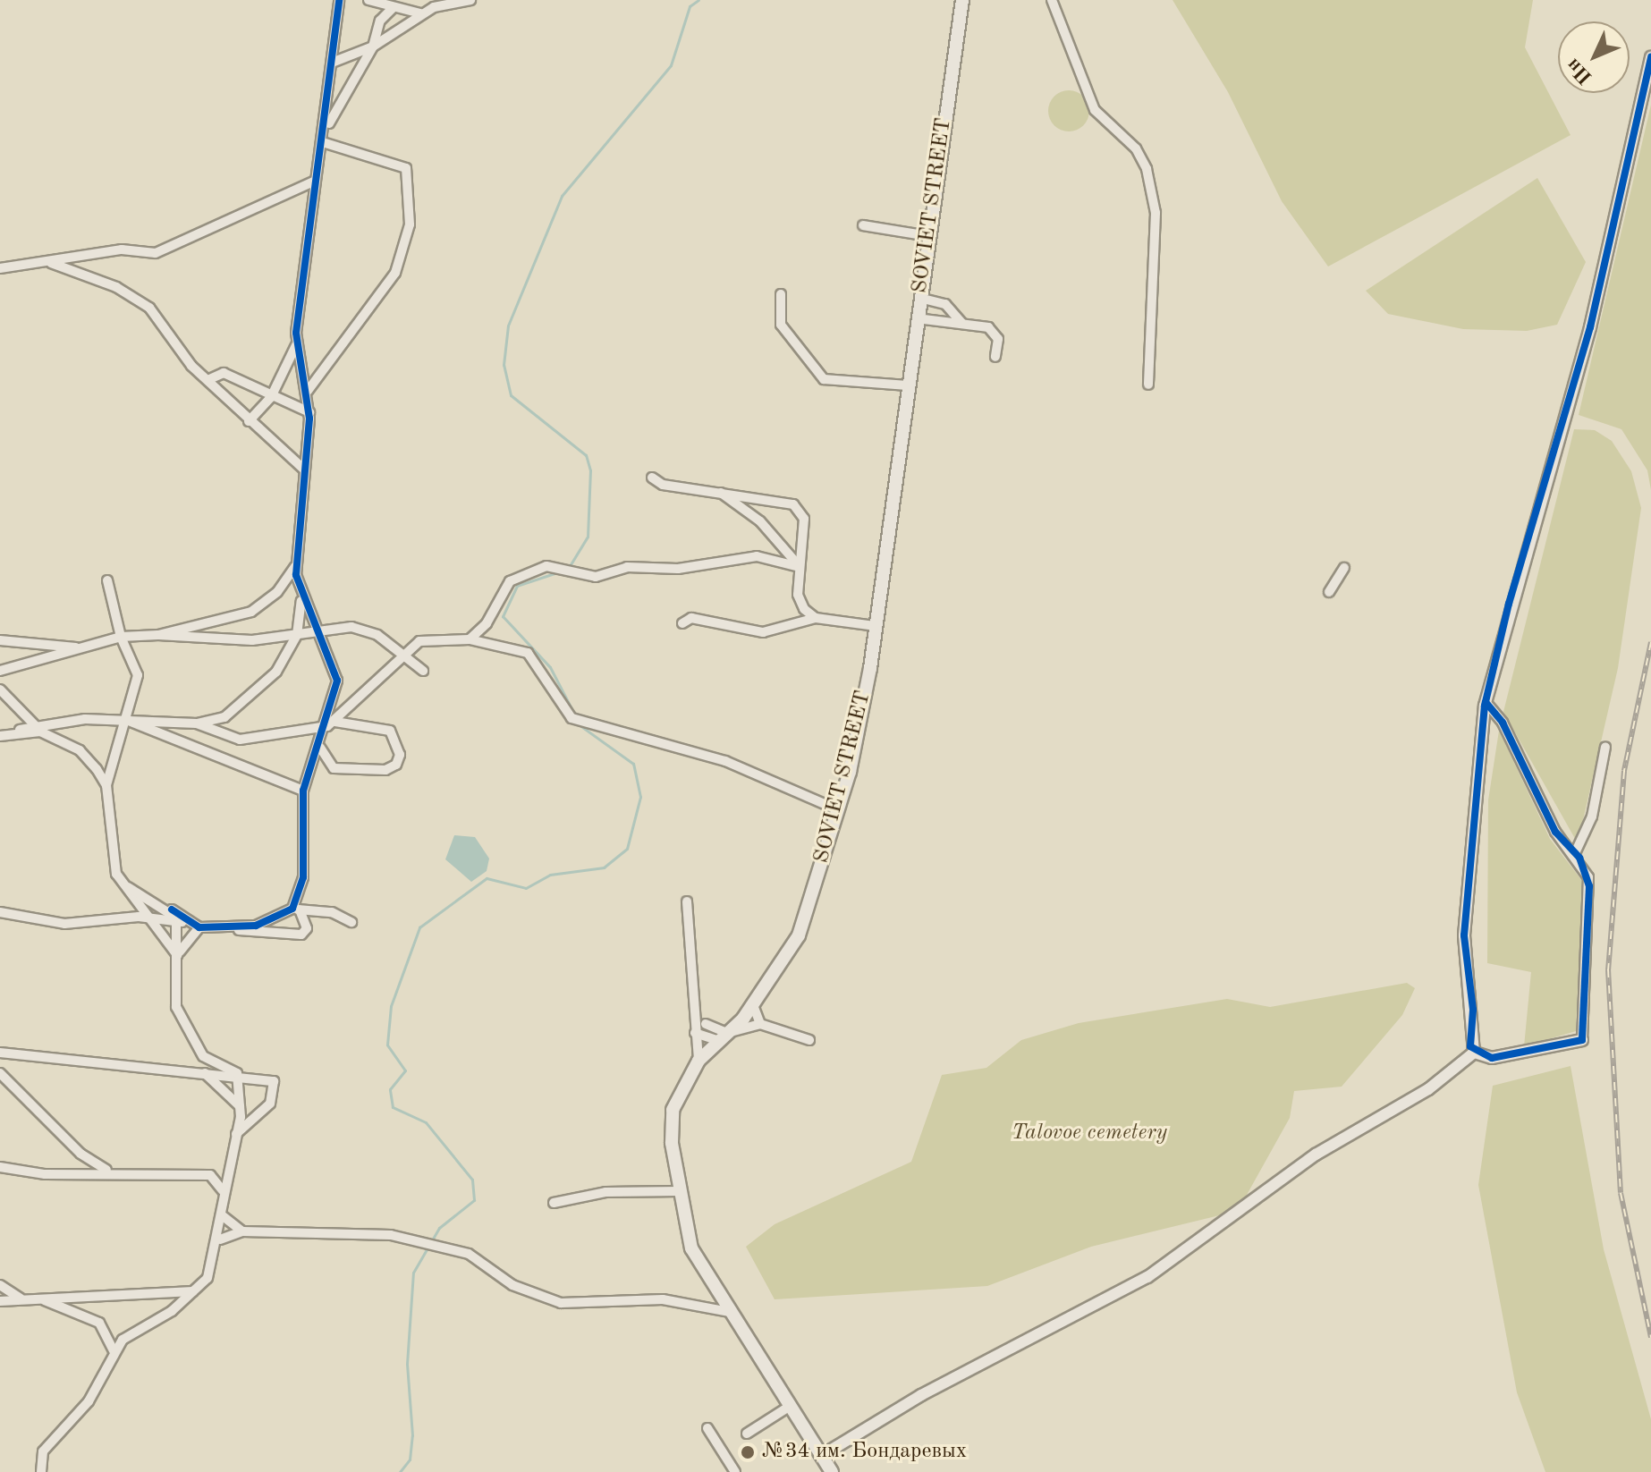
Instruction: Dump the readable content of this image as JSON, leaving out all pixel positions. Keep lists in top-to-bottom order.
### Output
{
  "streets": {
    "main road": ["SOVIET STREET"]
  },
  "parks": ["Talovoe cemetery"],
  "places": ["№34 им. Бондаревых"],
  "north": "bottom left"
}
